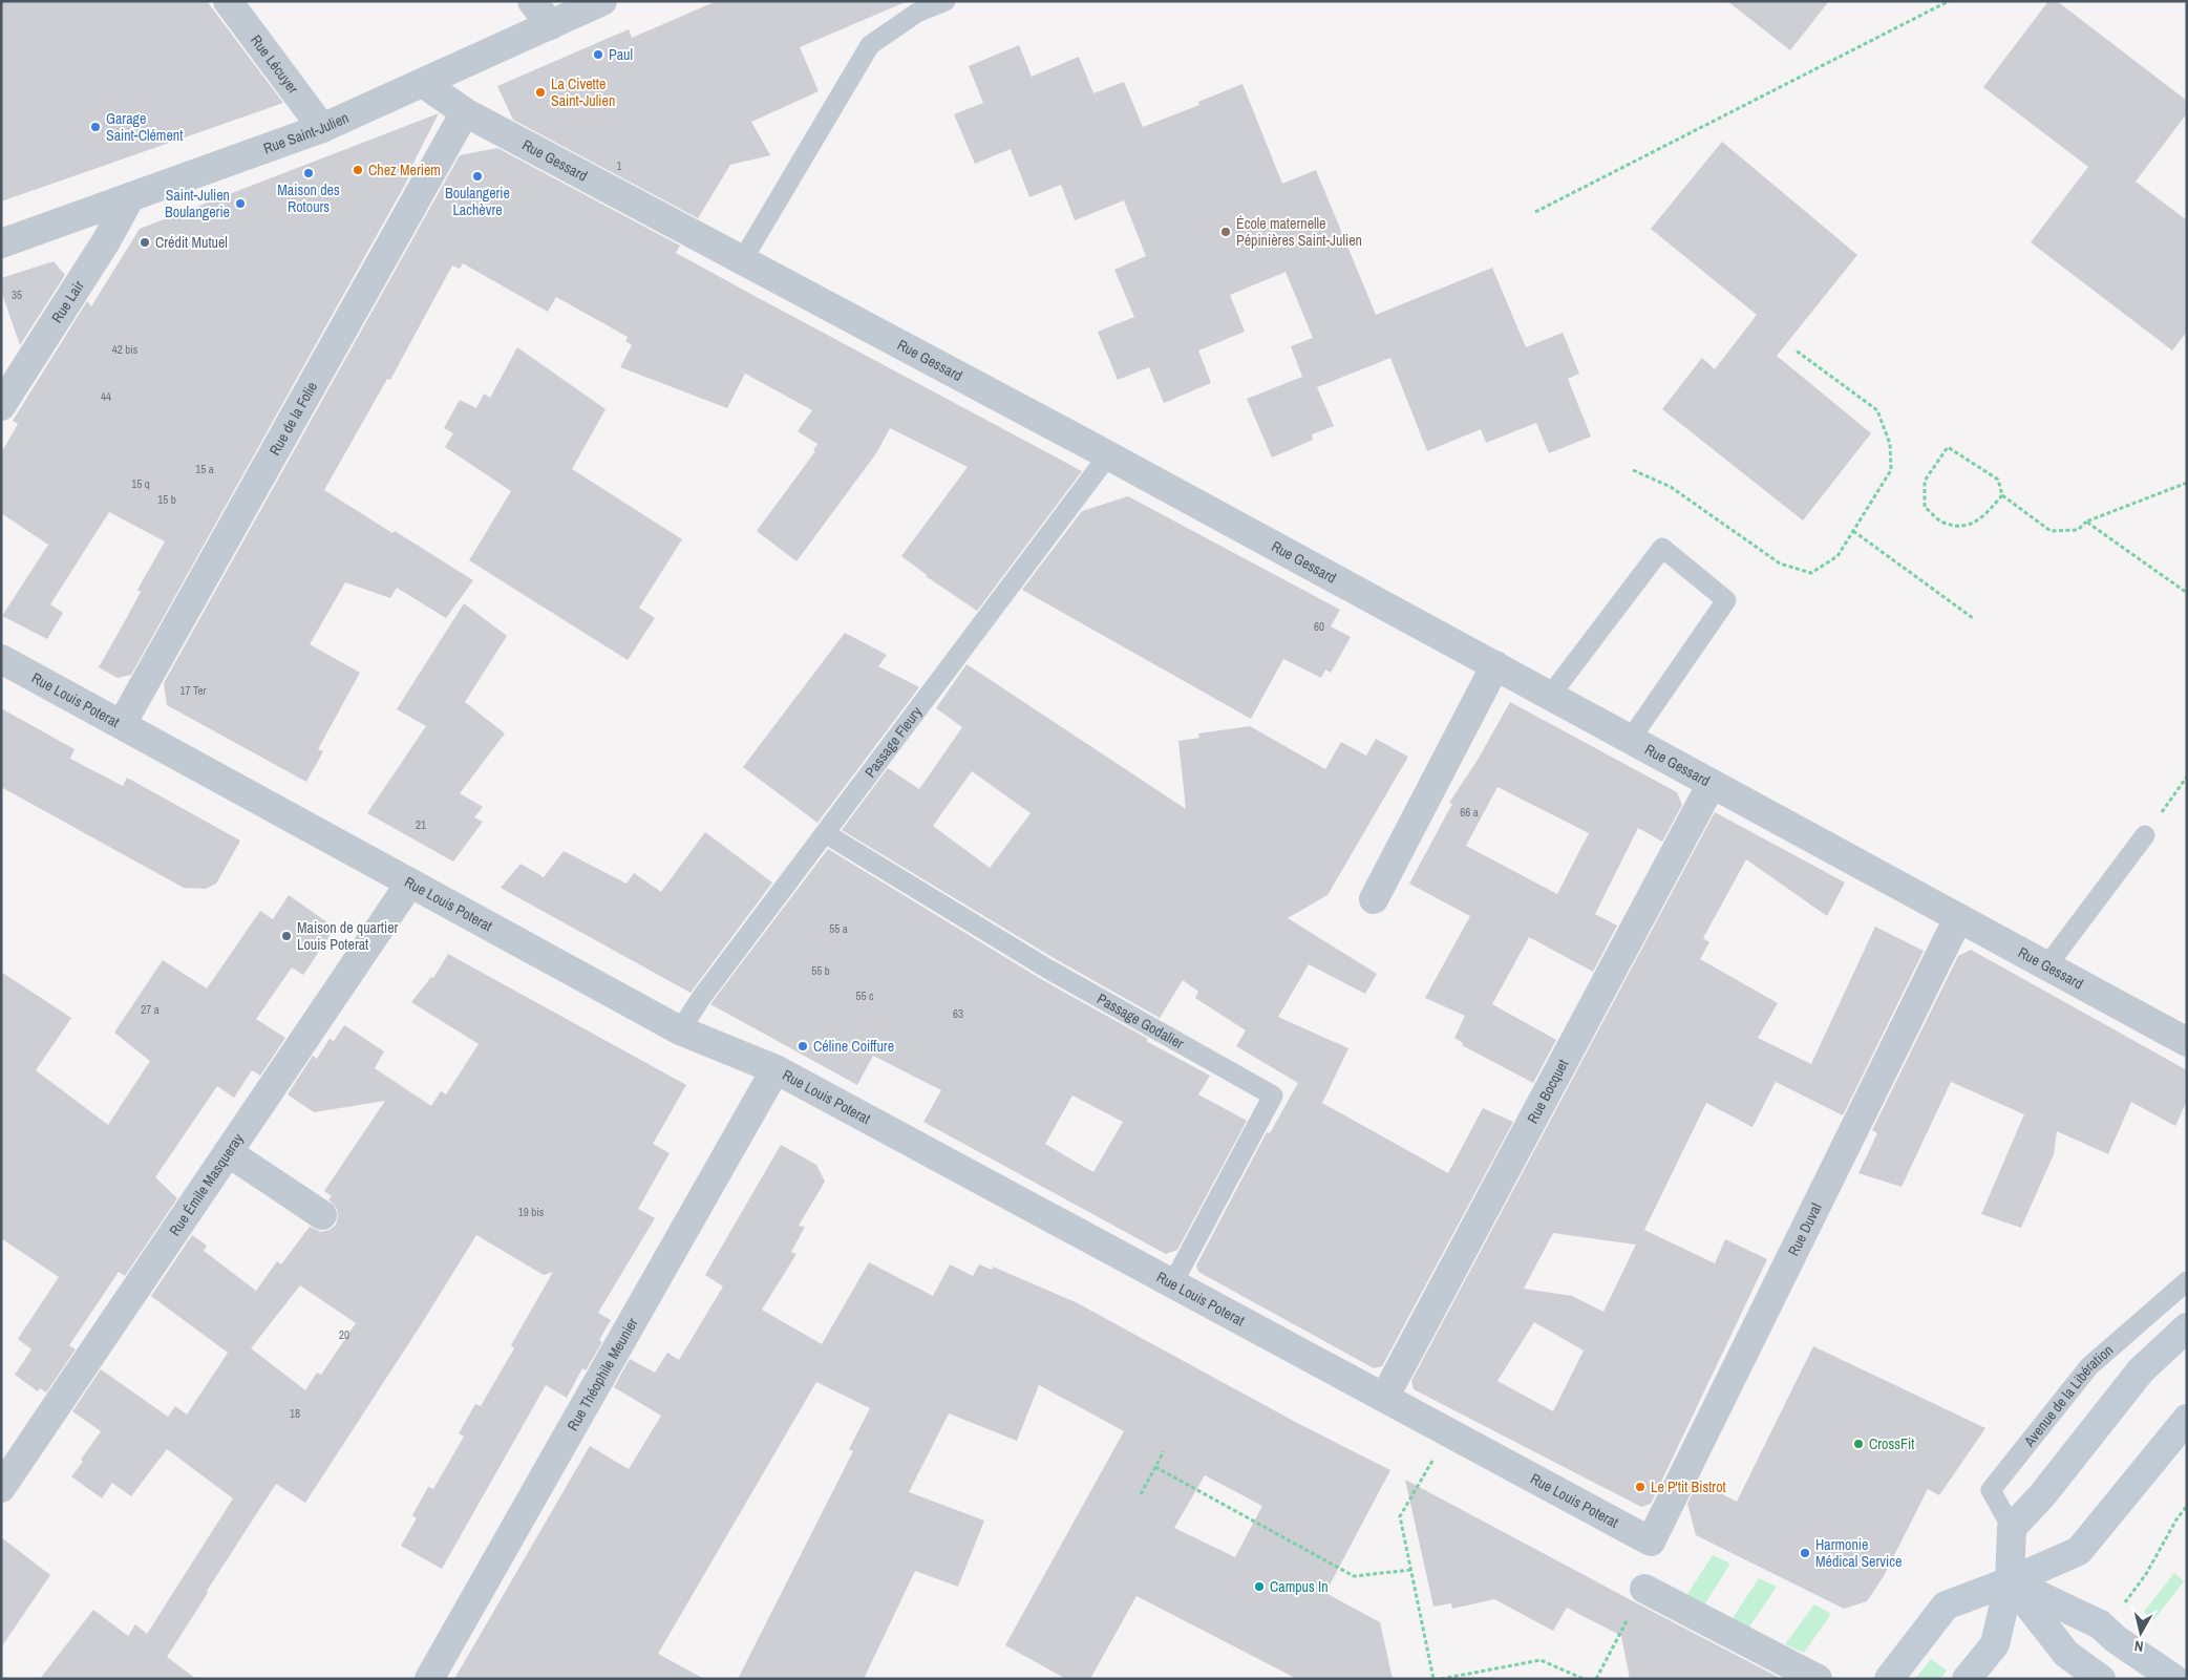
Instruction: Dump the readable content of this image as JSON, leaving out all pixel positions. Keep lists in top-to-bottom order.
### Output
{
  "streets": {
    "street": [
      "Rue Lécuyer",
      "Rue Saint-Julien",
      "Rue Gessard",
      "Rue Lair",
      "Rue de la Folie",
      "Rue Louis Poterat",
      "Rue Bocquet",
      "Rue Émile Masqueray",
      "Rue Duval",
      "Rue Théophile Meunier"
    ],
    "lane": ["Passage Fleury", "Passage Godalier", "Avenue de la Libération"]
  },
  "crossings": [
    ["Rue Lécuyer", "Rue Saint-Julien"],
    ["Rue Saint-Julien", "Rue Gessard"],
    ["Rue Saint-Julien", "Rue Lair"],
    ["Rue Gessard", "Rue de la Folie"],
    ["Rue Gessard", "Passage Fleury"],
    ["Rue Gessard", "Rue Bocquet"],
    ["Rue Gessard", "Rue Duval"],
    ["Rue de la Folie", "Rue Louis Poterat"],
    ["Rue Louis Poterat", "Passage Fleury"],
    ["Rue Louis Poterat", "Passage Godalier"],
    ["Rue Louis Poterat", "Rue Bocquet"],
    ["Rue Louis Poterat", "Rue Émile Masqueray"],
    ["Rue Louis Poterat", "Rue Duval"],
    ["Rue Louis Poterat", "Rue Théophile Meunier"],
    ["Passage Fleury", "Passage Godalier"]
  ],
  "places": [
    "Paul",
    "La Civette Saint-Julien",
    "Garage Saint-Clément",
    "Chez Meriem",
    "Maison des Rotours",
    "Boulangerie Lachèvre",
    "Saint-Julien Boulangerie",
    "École maternelle Pépinières Saint-Julien",
    "Crédit Mutuel",
    "Maison de quartier Louis Poterat",
    "Céline Coiffure",
    "CrossFit",
    "Le P'tit Bistrot",
    "Harmonie Médical Service",
    "Campus In"
  ],
  "house_numbers": [
    "1",
    "35",
    "42 bis",
    "44",
    "15 a",
    "15 q",
    "15 b",
    "60",
    "17 Ter",
    "66 a",
    "21",
    "55 a",
    "55 b",
    "55 c",
    "27 a",
    "63",
    "19 bis",
    "20",
    "18"
  ],
  "north": "bottom"
}
